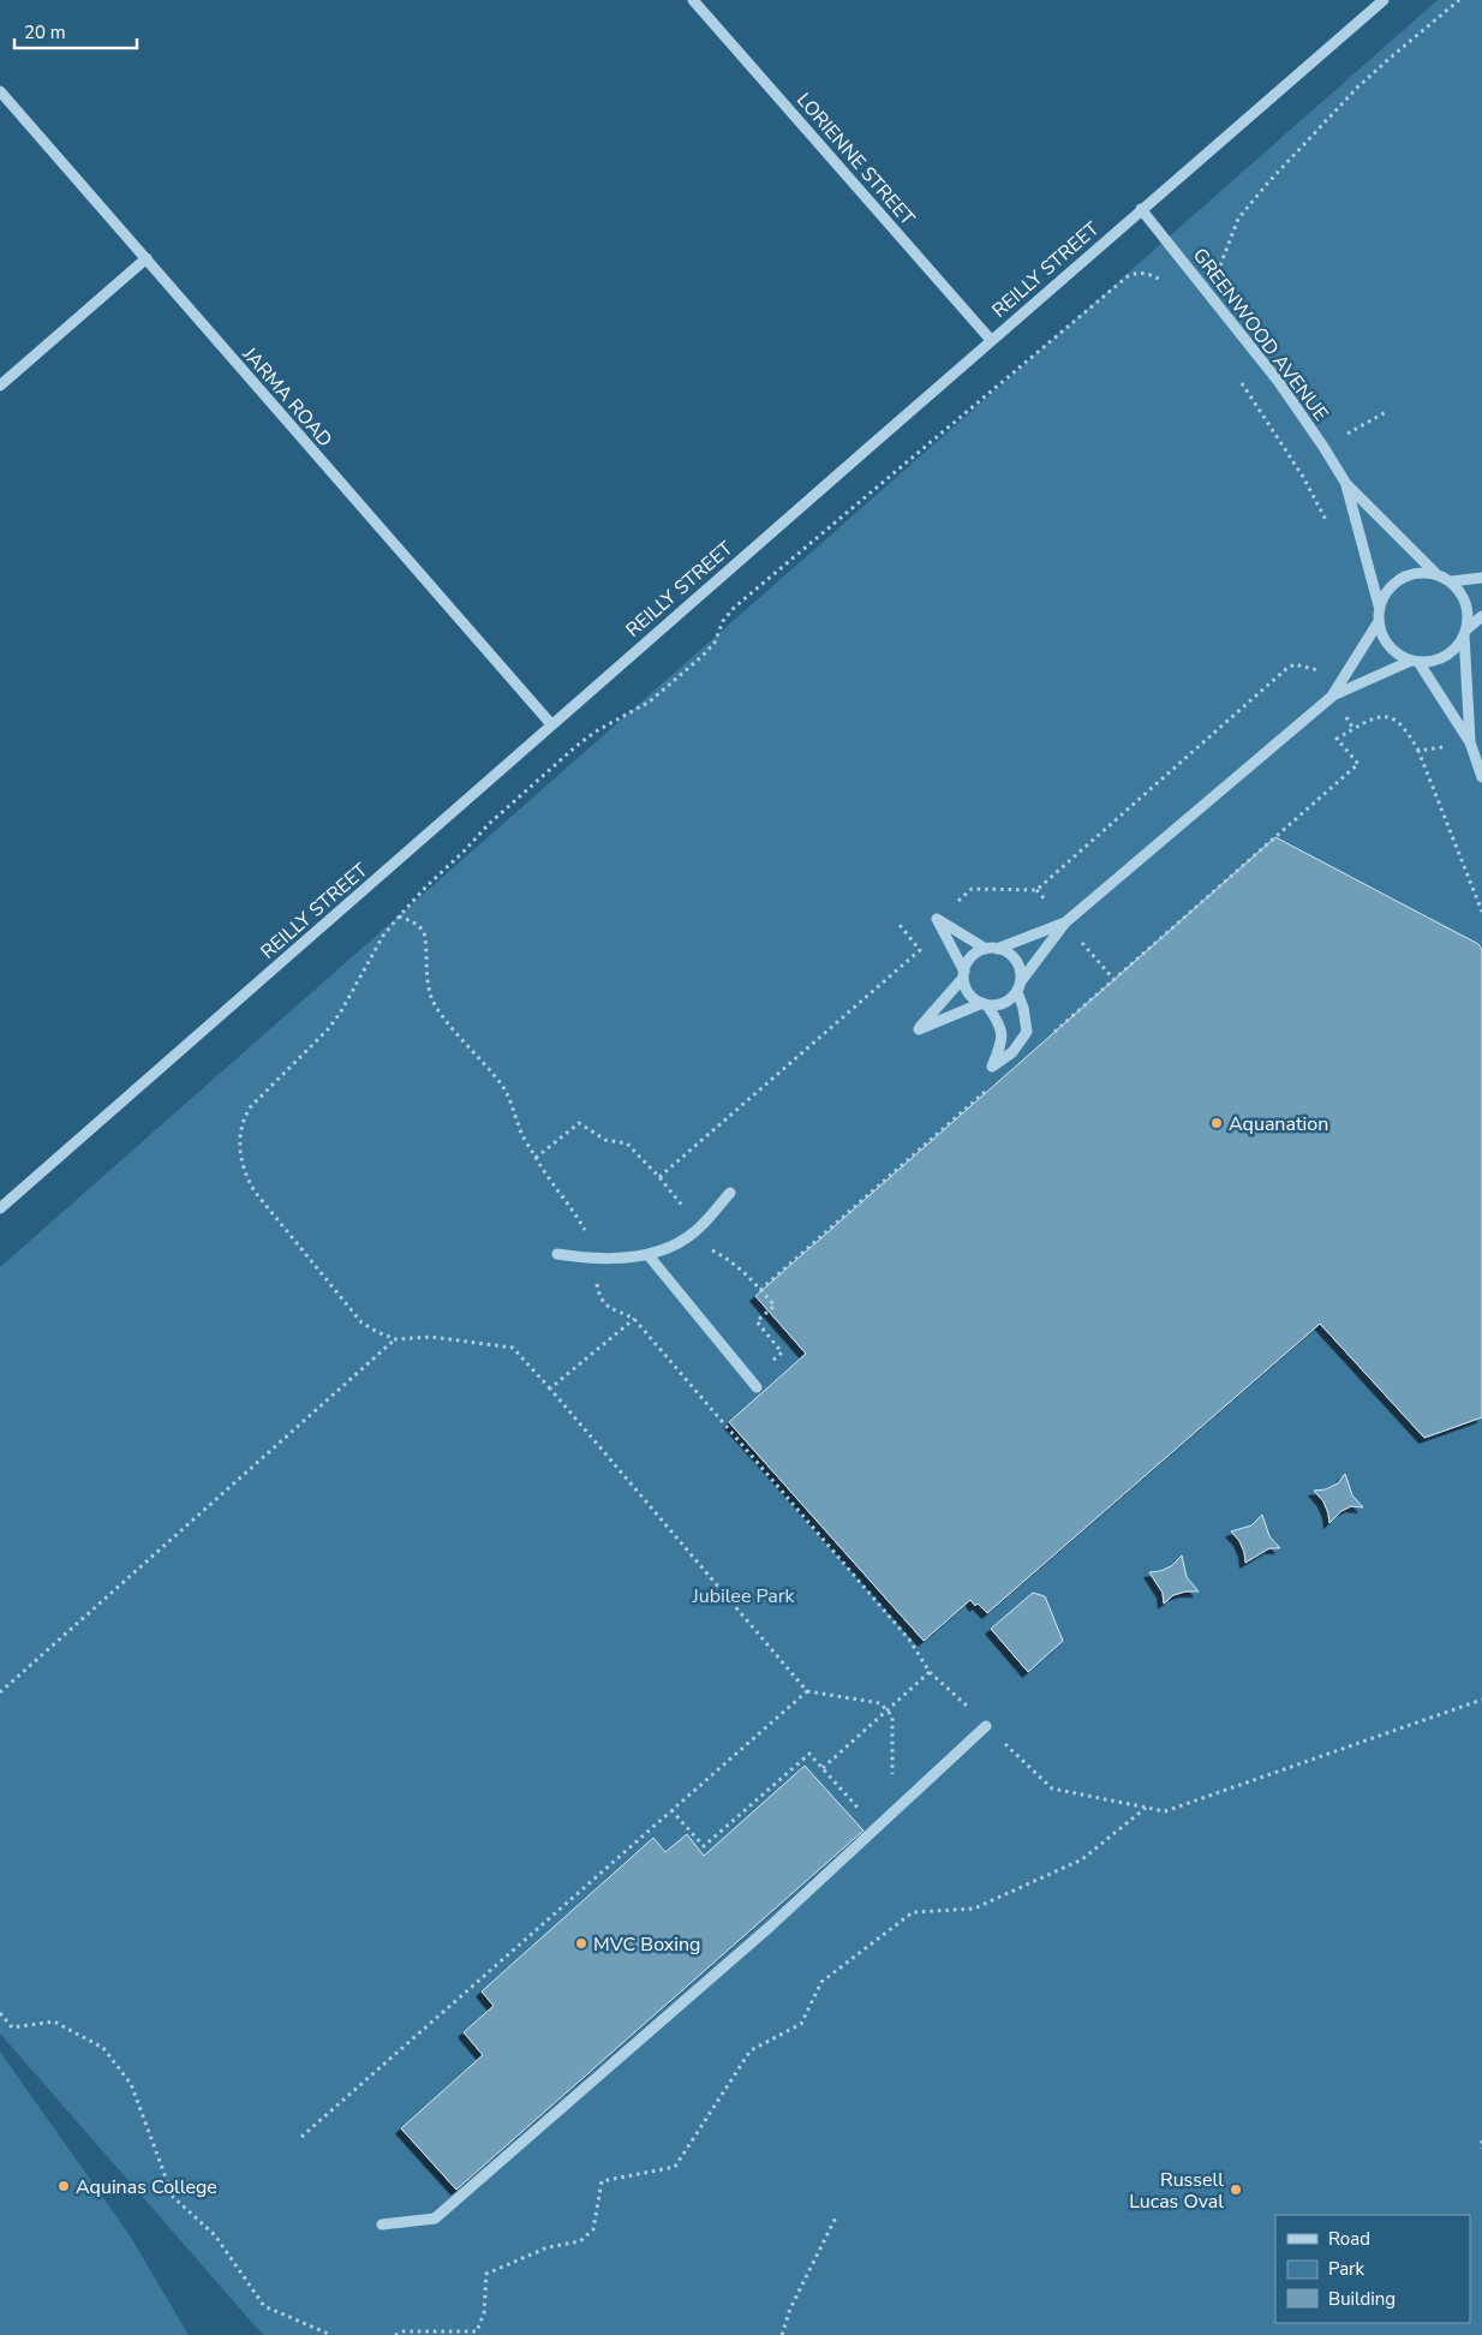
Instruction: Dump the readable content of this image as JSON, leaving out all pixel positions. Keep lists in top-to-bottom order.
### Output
{
  "streets": {
    "street": [
      "LORIENNE STREET",
      "REILLY STREET",
      "GREENWOOD AVENUE",
      "JARMA ROAD"
    ]
  },
  "crossings": [
    ["LORIENNE STREET", "REILLY STREET"],
    ["REILLY STREET", "GREENWOOD AVENUE"],
    ["REILLY STREET", "JARMA ROAD"]
  ],
  "parks": ["Jubilee Park"],
  "places": [
    "Aquanation",
    "MVC Boxing",
    "Aquinas College",
    "Russell Lucas Oval"
  ],
  "legend": ["Road", "Park", "Building"],
  "scale_bar": "20 m"
}
